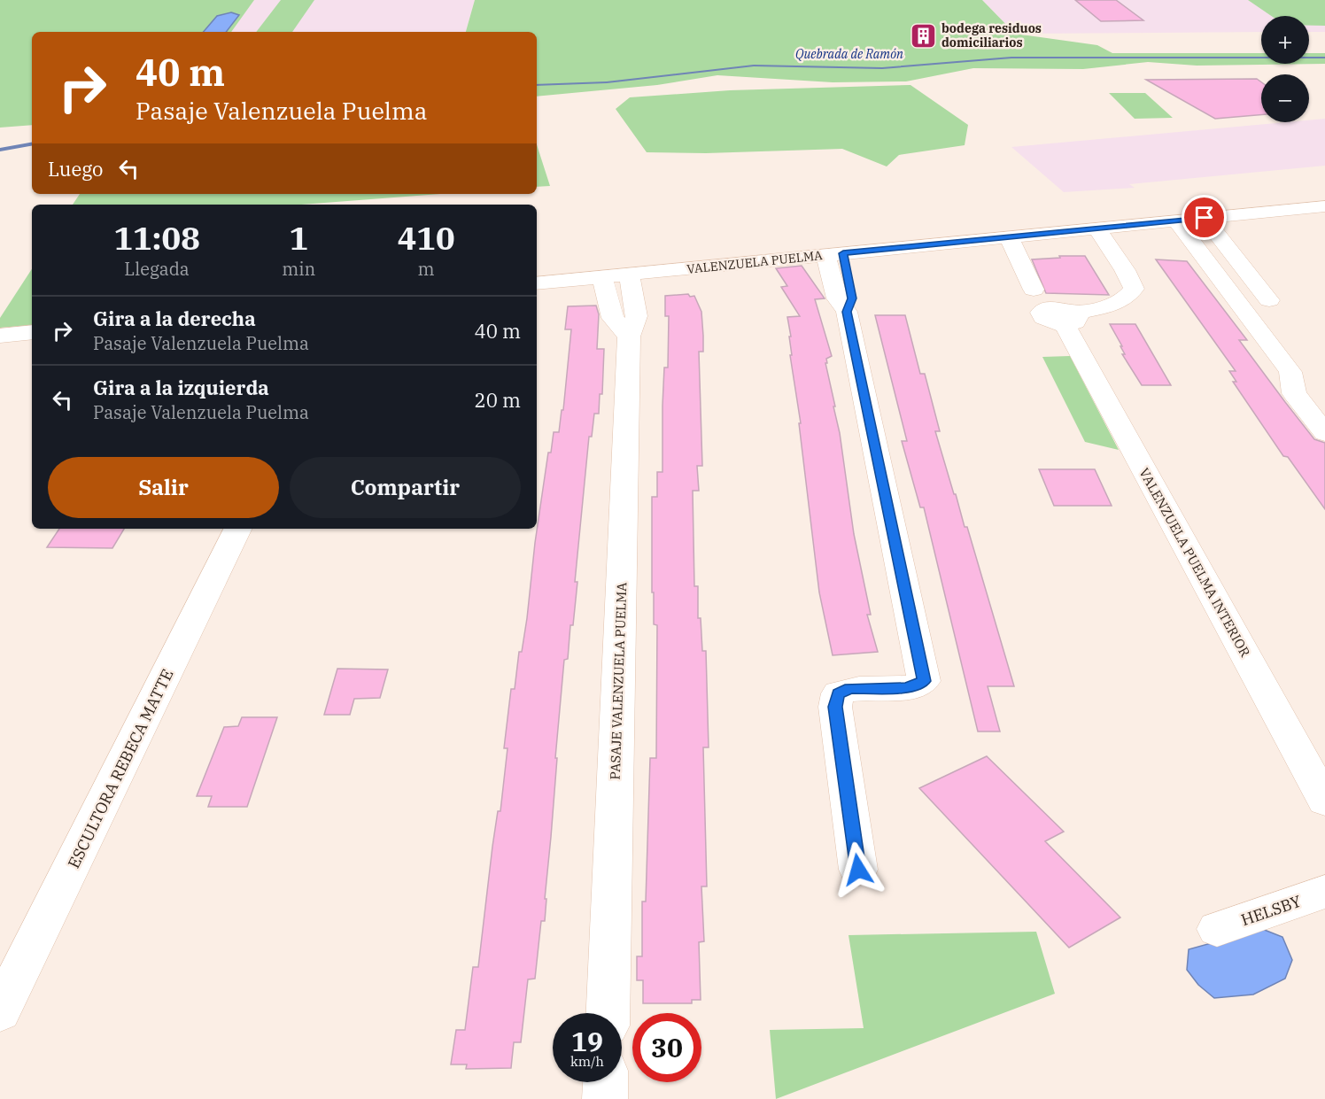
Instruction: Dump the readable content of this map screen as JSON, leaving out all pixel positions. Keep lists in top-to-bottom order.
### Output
{
  "streets": {
    "street": [
      "VALENZUELA PUELMA",
      "VALENZUELA PUELMA INTERIOR",
      "PASAJE VALENZUELA PUELMA",
      "ESCULTORA REBECA MATTE",
      "HELSBY"
    ]
  },
  "crossings": [
    ["VALENZUELA PUELMA", "VALENZUELA PUELMA INTERIOR"],
    ["VALENZUELA PUELMA", "PASAJE VALENZUELA PUELMA"]
  ],
  "water": ["Quebrada de Ramón"],
  "places": {
    "building": ["bodega residuos domiciliarios"]
  },
  "page": {
    "map_buttons": ["+", "−"],
    "turn": ["40 m", "Pasaje Valenzuela Puelma"],
    "then": "Luego",
    "eta": [
      "11:08",
      "Llegada",
      "1",
      "min",
      "410",
      "m"
    ],
    "list": [
      {
        "name": "Gira a la derecha",
        "note": "Pasaje Valenzuela Puelma",
        "value": "40 m"
      },
      {
        "name": "Gira a la izquierda",
        "note": "Pasaje Valenzuela Puelma",
        "value": "20 m"
      }
    ],
    "buttons": ["Salir", "Compartir"],
    "speed": "19 km/h",
    "limit": "30"
  }
}
